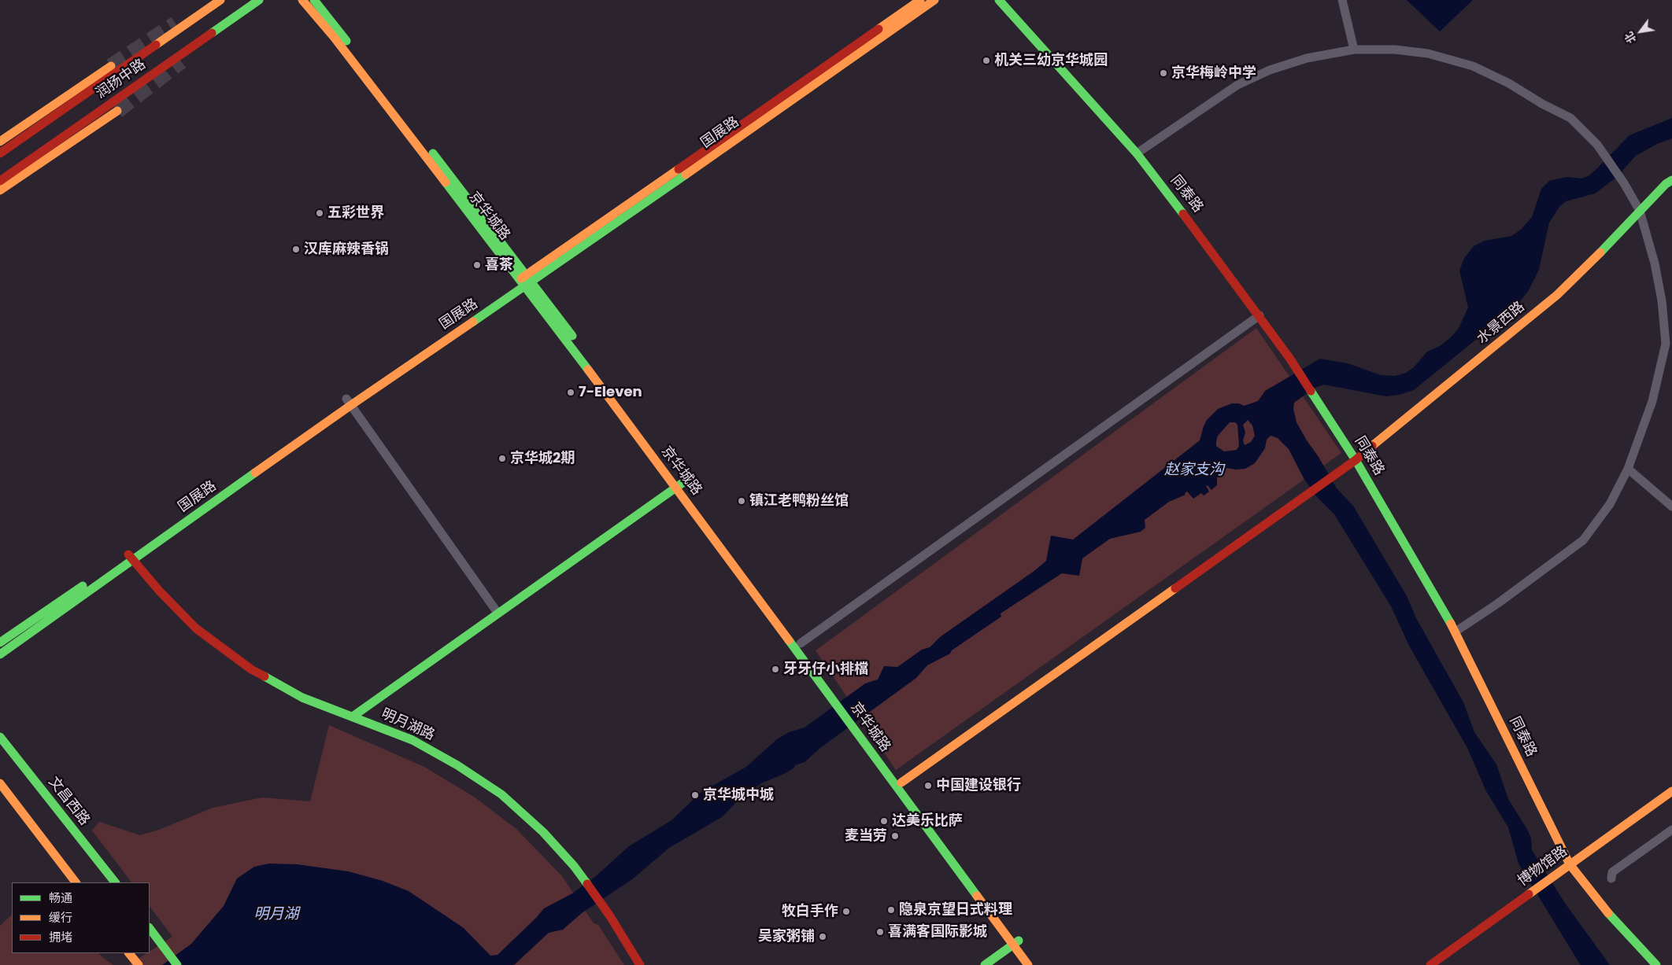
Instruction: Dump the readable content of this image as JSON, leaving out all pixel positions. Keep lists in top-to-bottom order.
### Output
{
  "streets": {
    "main road": [
      "润扬中路",
      "国展路",
      "同泰路",
      "京华城路",
      "水景西路",
      "明月湖路",
      "文昌西路",
      "博物馆路"
    ]
  },
  "crossings": [
    ["国展路", "京华城路"],
    ["国展路", "明月湖路"],
    ["同泰路", "水景西路"],
    ["同泰路", "博物馆路"],
    ["京华城路", "水景西路"]
  ],
  "water": ["赵家支沟", "明月湖"],
  "places": [
    "机关三幼京华城园",
    "京华梅岭中学",
    "五彩世界",
    "汉库麻辣香锅",
    "喜茶",
    "7-Eleven",
    "京华城2期",
    "镇江老鸭粉丝馆",
    "牙牙仔小排檔",
    "中国建设银行",
    "京华城中城",
    "达美乐比萨",
    "麦当劳",
    "隐泉京望日式料理",
    "牧白手作",
    "喜满客国际影城",
    "吴家粥铺"
  ],
  "legend": ["畅通", "缓行", "拥堵"],
  "north": "bottom left"
}
